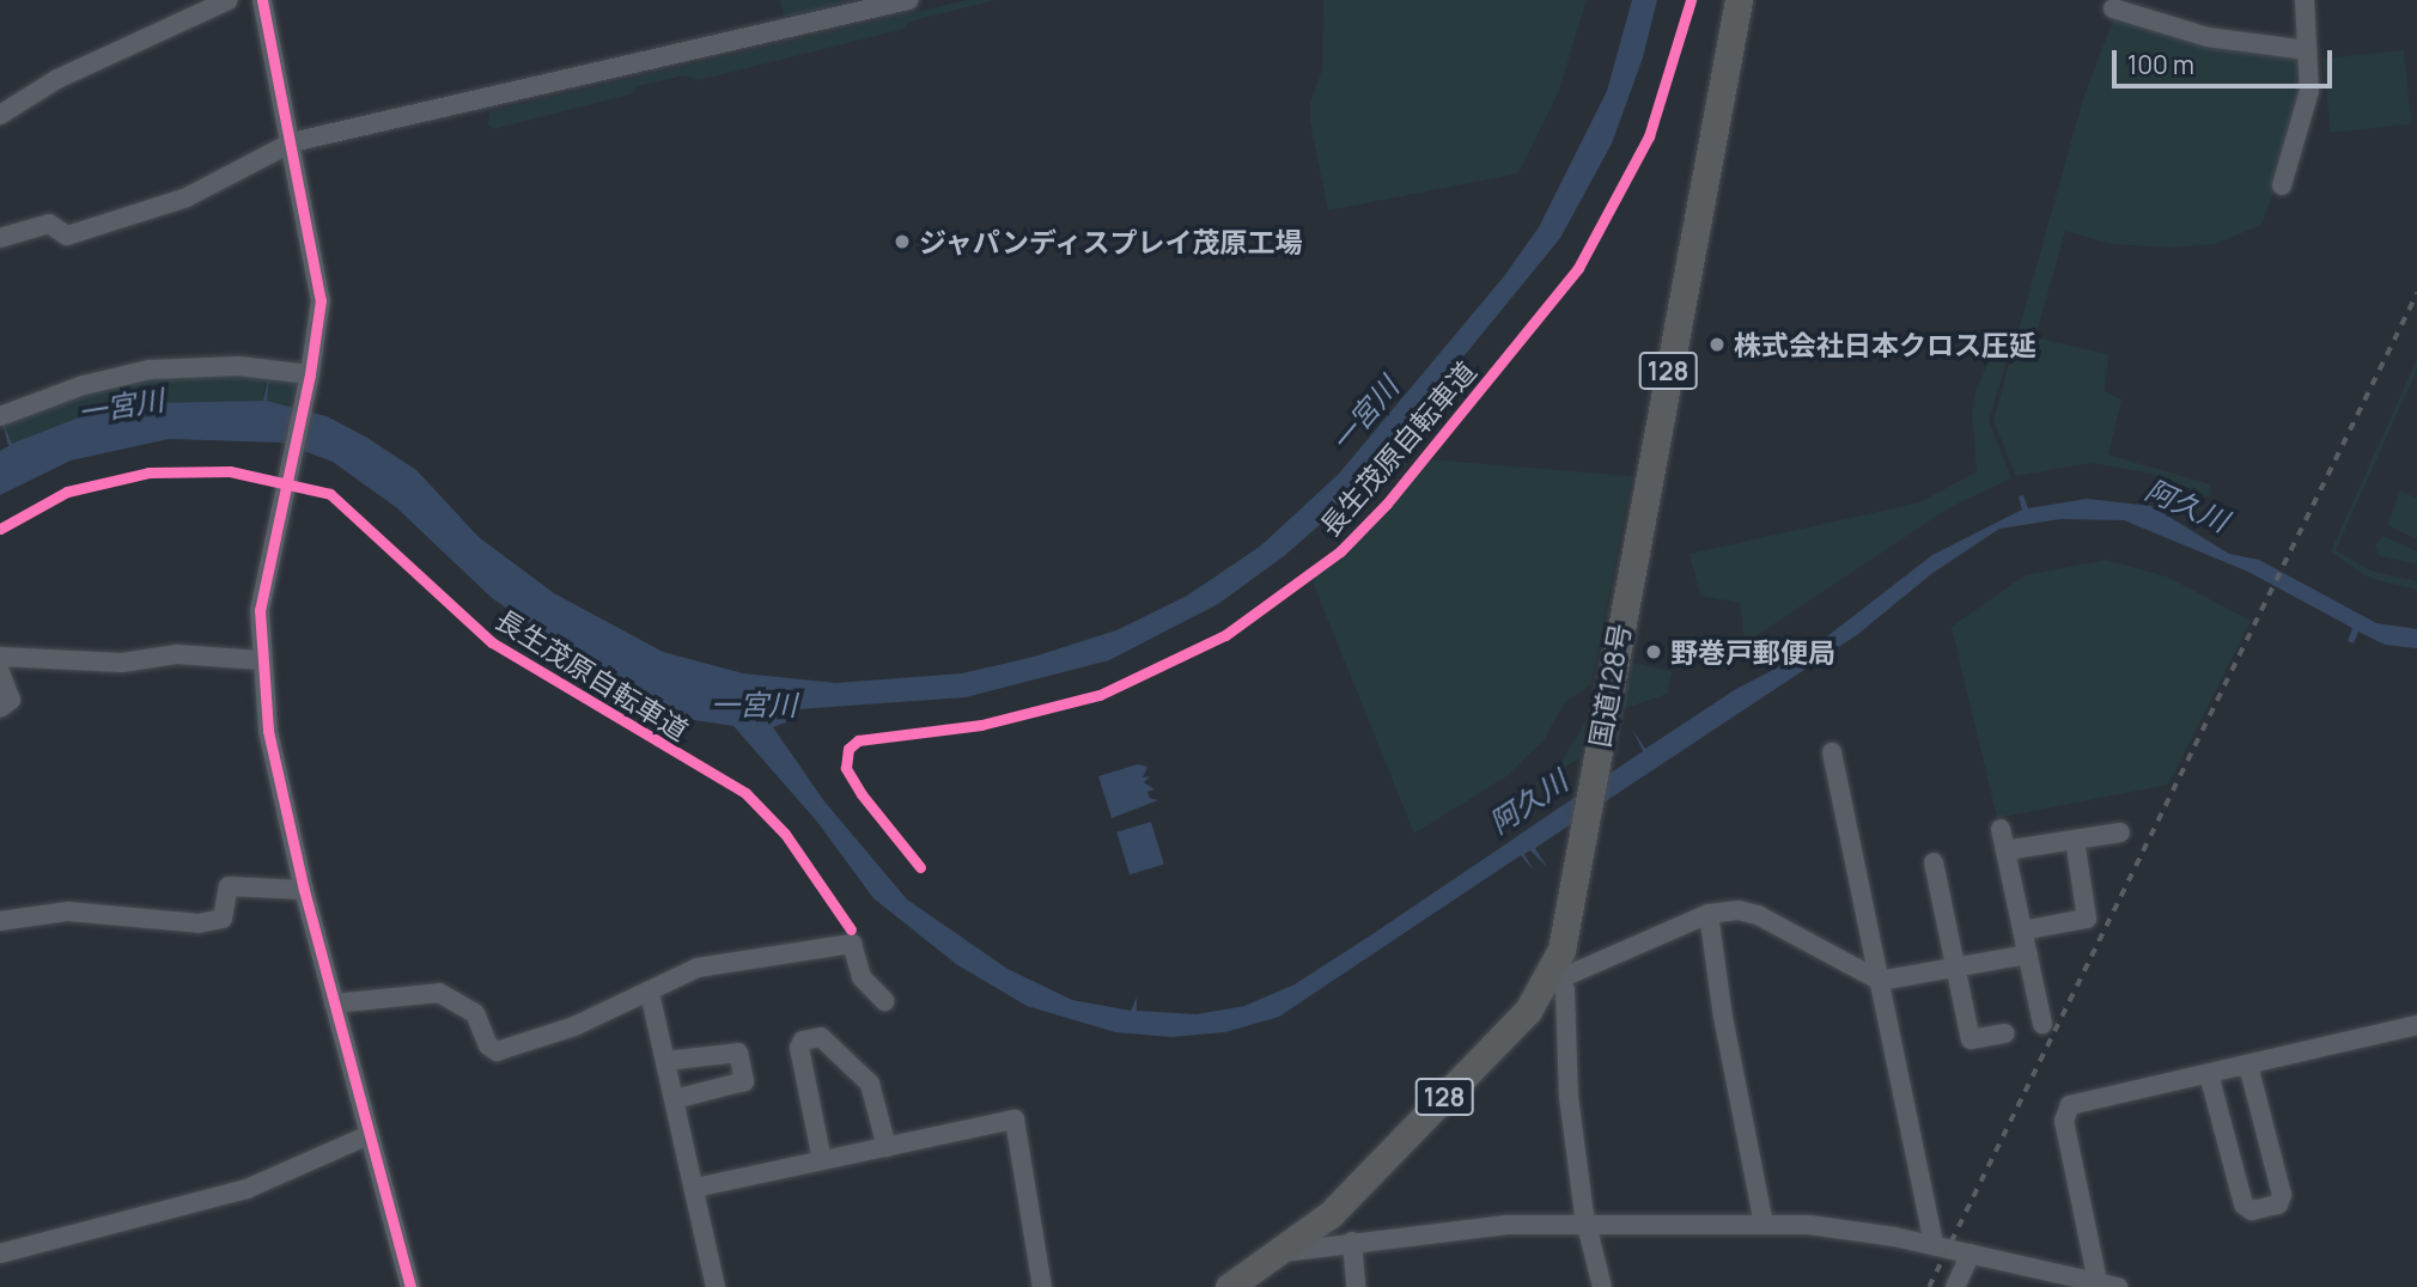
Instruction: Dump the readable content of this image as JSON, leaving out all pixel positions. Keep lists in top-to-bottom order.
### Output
{
  "streets": {
    "highway": ["128", "国道128号"],
    "cycle path": ["長生茂原自転車道"]
  },
  "water": ["一宮川", "阿久川"],
  "places": ["ジャパンディスプレイ茂原工場", "株式会社日本クロス圧延", "野巻戸郵便局"],
  "scale_bar": "100 m"
}
